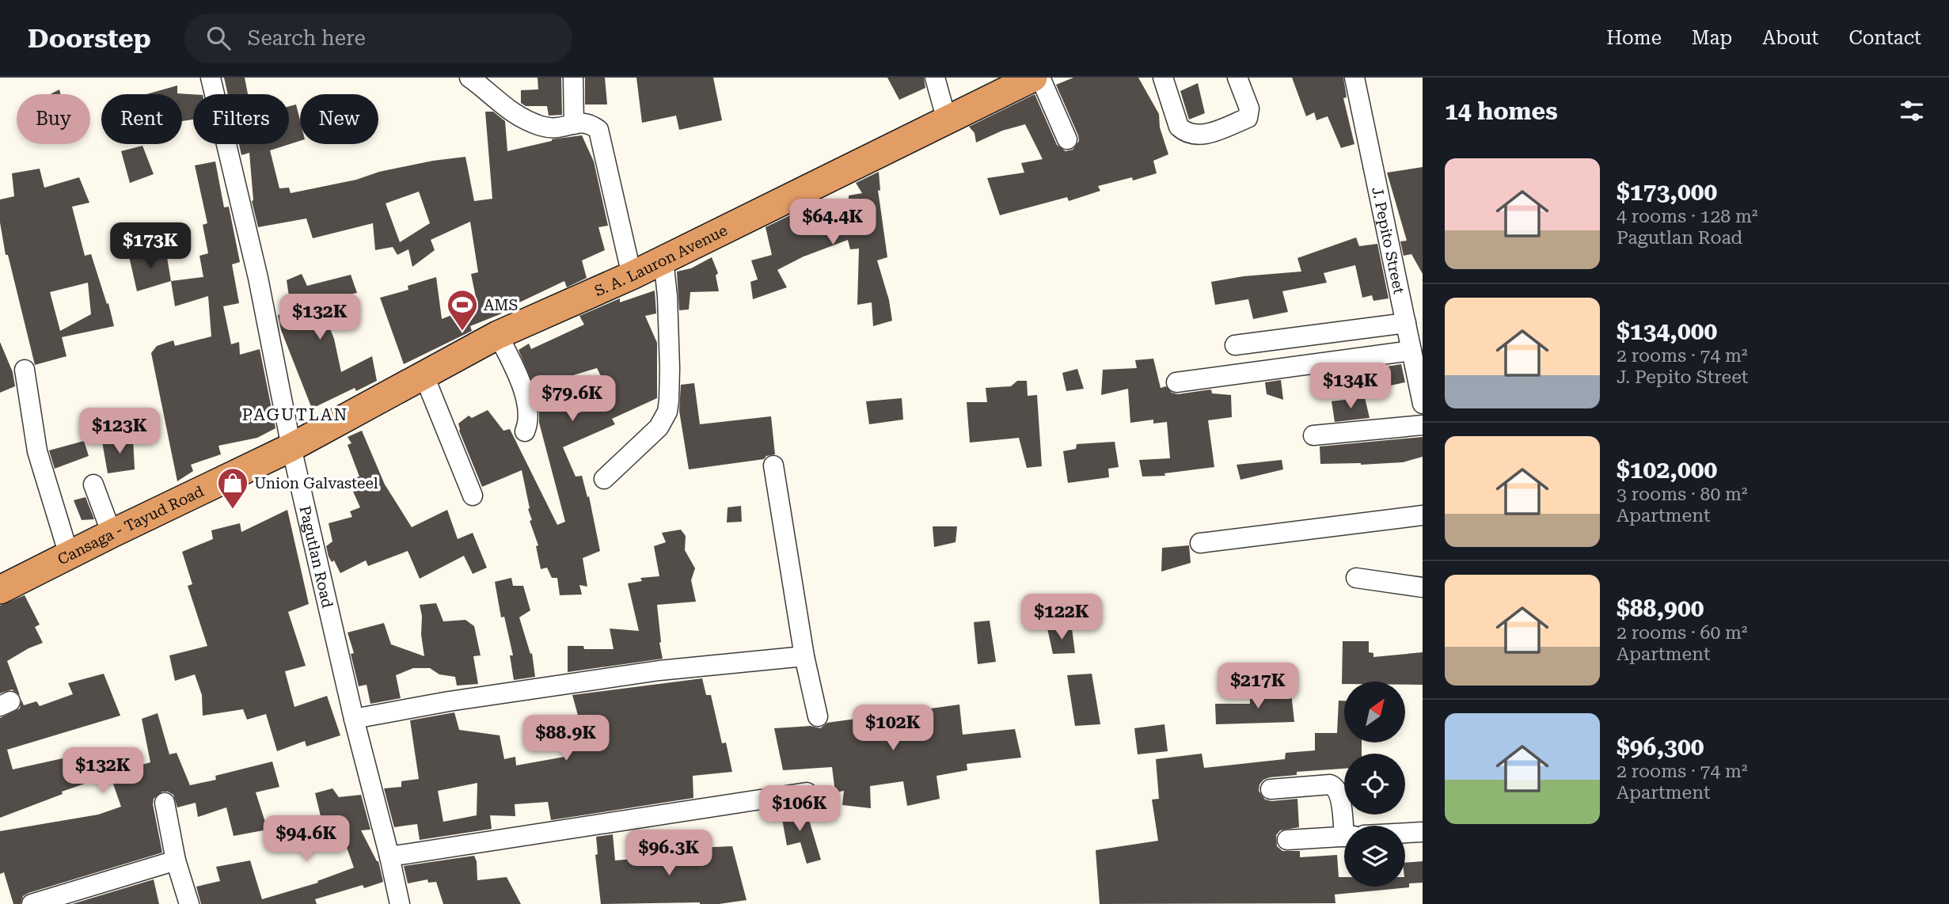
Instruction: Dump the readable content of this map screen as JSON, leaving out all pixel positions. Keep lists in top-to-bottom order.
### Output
{
  "streets": {
    "highway": ["S. A. Lauron Avenue", "Cansaga - Tayud Road"],
    "street": ["J. Pepito Street", "Pagutlan Road"]
  },
  "crossings": [
    ["S. A. Lauron Avenue", "Cansaga - Tayud Road"],
    ["S. A. Lauron Avenue", "Pagutlan Road"],
    ["Cansaga - Tayud Road", "Pagutlan Road"]
  ],
  "districts": ["PAGUTLAN"],
  "places": {
    "sports": ["AMS"],
    "shop": ["Union Galvasteel"]
  },
  "north": "top right",
  "page": {
    "header": "Doorstep",
    "search": "Search here",
    "nav": [
      "Home",
      "Map",
      "About",
      "Contact"
    ],
    "heading": "14 homes",
    "chip": [
      "Buy",
      "Rent",
      "Filters",
      "New"
    ],
    "list": [
      {
        "name": "$173,000",
        "note": "4 rooms · 128 m² · Pagutlan Road"
      },
      {
        "name": "$134,000",
        "note": "2 rooms · 74 m² · J. Pepito Street"
      },
      {
        "name": "$102,000",
        "note": "3 rooms · 80 m² · Apartment"
      },
      {
        "name": "$88,900",
        "note": "2 rooms · 60 m² · Apartment"
      },
      {
        "name": "$96,300",
        "note": "2 rooms · 74 m² · Apartment"
      }
    ],
    "price": [
      "$64.4K",
      "$173K",
      "$132K",
      "$134K",
      "$79.6K",
      "$123K",
      "$122K",
      "$217K",
      "$102K",
      "$88.9K",
      "$132K",
      "$106K",
      "$94.6K",
      "$96.3K"
    ]
  }
}
